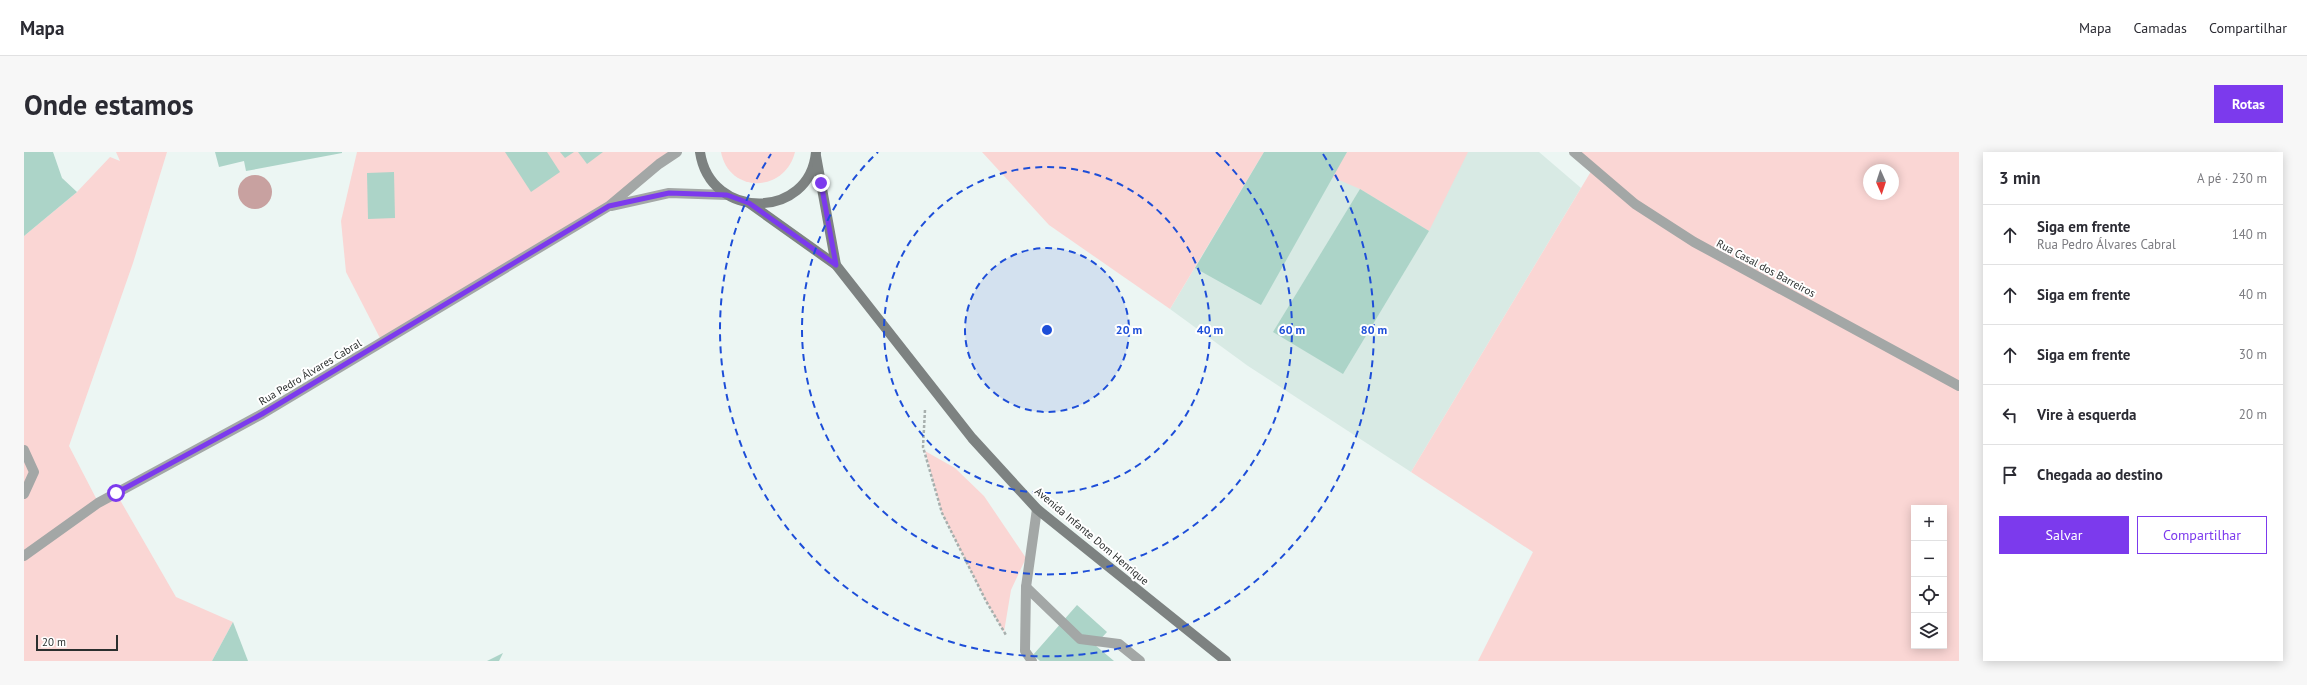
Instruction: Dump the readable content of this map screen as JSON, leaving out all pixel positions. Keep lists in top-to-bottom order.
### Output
{
  "streets": {
    "main road": ["Avenida Infante Dom Henrique"],
    "street": ["Rua Casal dos Barreiros", "Rua Pedro Álvares Cabral"]
  },
  "scale_bar": "20 m",
  "north": "bottom",
  "page": {
    "header": "Mapa",
    "nav": ["Mapa", "Camadas", "Compartilhar"],
    "buttons": [
      "Rotas",
      ["Salvar", "Compartilhar"]
    ],
    "title": "Onde estamos",
    "heading": ["3 min", "A pé · 230 m"],
    "list": [
      ["Siga em frente", "Rua Pedro Álvares Cabral", "140 m"],
      ["Siga em frente", "40 m"],
      ["Siga em frente", "30 m"],
      ["Vire à esquerda", "20 m"],
      "Chegada ao destino"
    ],
    "map_buttons": ["+", "−"],
    "scale": "20 m"
  },
  "rings": [
    "20 m",
    "40 m",
    "60 m",
    "80 m"
  ]
}
